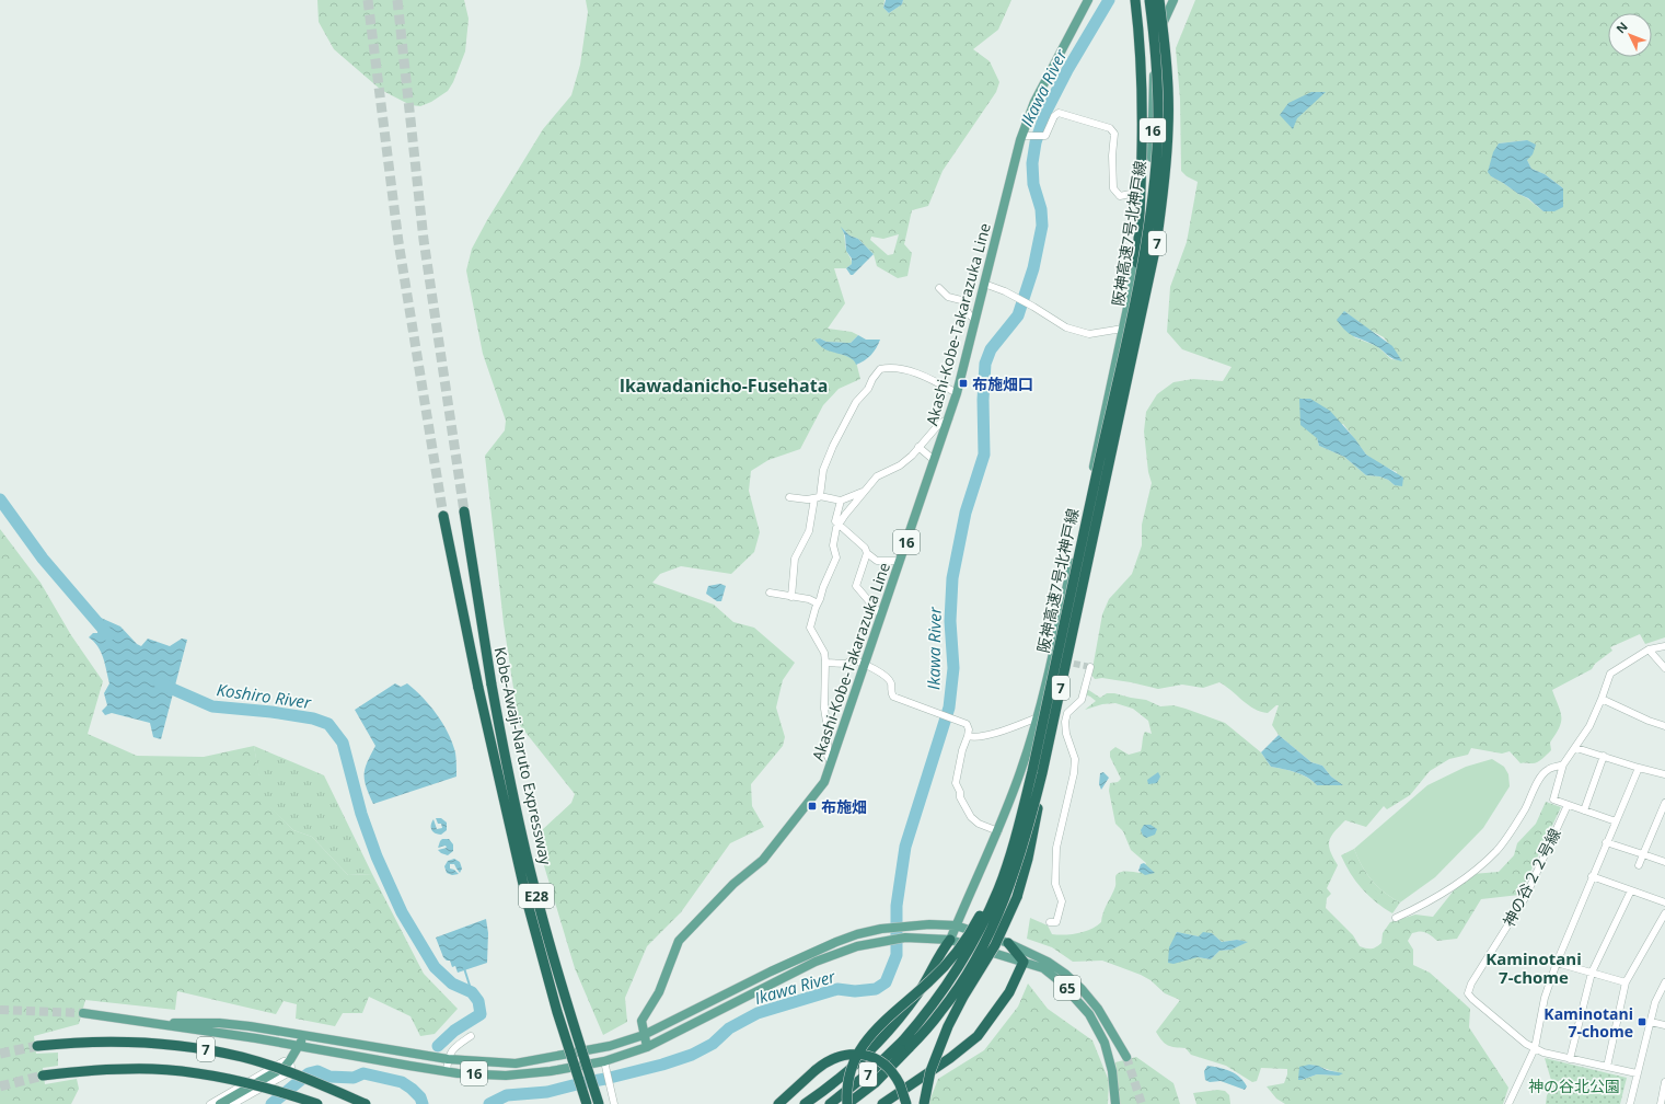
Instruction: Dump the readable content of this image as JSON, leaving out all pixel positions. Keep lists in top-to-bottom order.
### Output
{
  "streets": {
    "highway": [
      "阪神高速7号北神戸線",
      "7",
      "Kobe-Awaji-Naruto Expressway",
      "E28"
    ],
    "main road": ["16", "Akashi-Kobe-Takarazuka Line", "65"],
    "street": ["神の谷２２号線"]
  },
  "crossings": [
    ["16", "Akashi-Kobe-Takarazuka Line"],
    ["16", "65"]
  ],
  "districts": ["Ikawadanicho-Fusehata", "Kaminotani 7-chome"],
  "water": ["Ikawa River", "Koshiro River"],
  "parks": ["神の谷北公園"],
  "places": {
    "transit": ["布施畑口", "布施畑", "Kaminotani 7-chome"]
  },
  "north": "top left"
}
